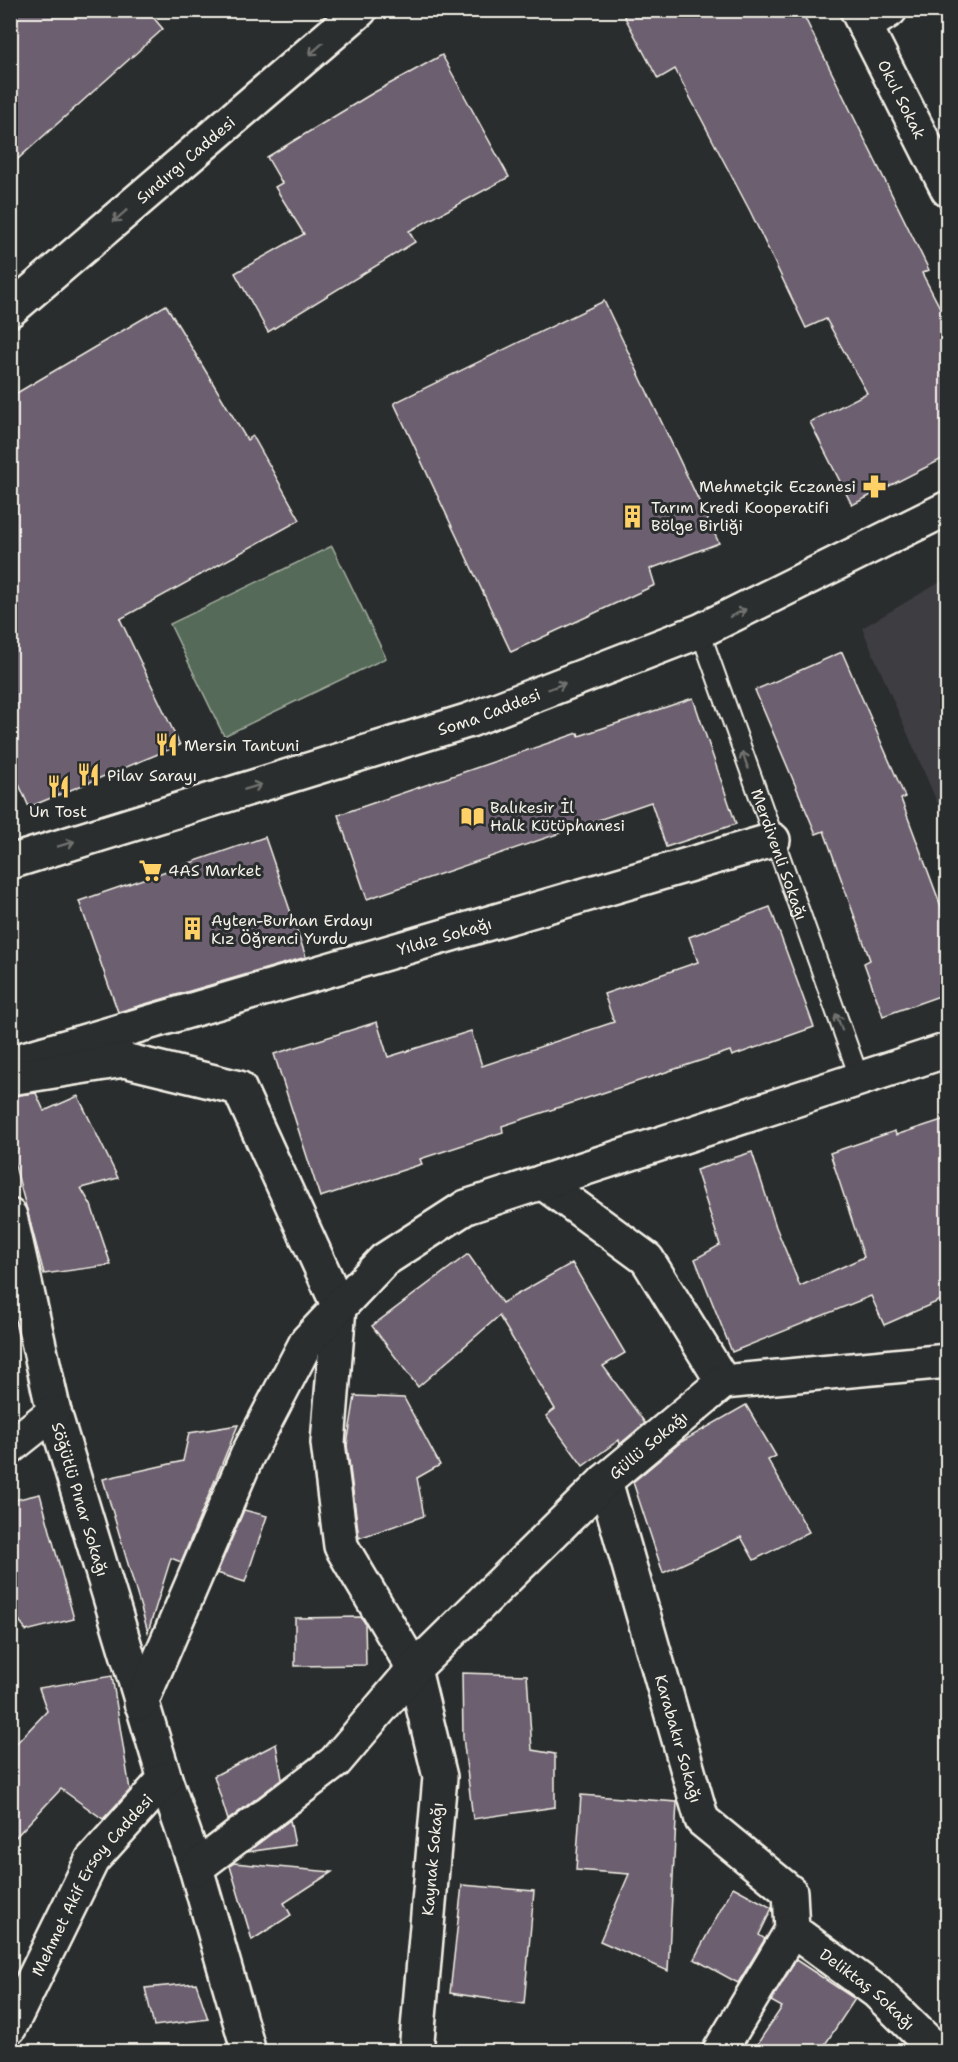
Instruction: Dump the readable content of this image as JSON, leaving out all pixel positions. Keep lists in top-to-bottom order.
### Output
{
  "streets": {
    "street": [
      "Okul Sokak",
      "Sındırgı Caddesi",
      "Soma Caddesi",
      "Yıldız Sokağı",
      "Güllü Sokağı",
      "Söğütlü Pınar Sokağı",
      "Karabakır Sokağı",
      "Kaynak Sokağı",
      "Mehmet Akif Ersoy Caddesi",
      "Deliktaş Sokağı"
    ],
    "lane": ["Merdivenli Sokağı"]
  },
  "crossings": [
    ["Soma Caddesi", "Merdivenli Sokağı"],
    ["Merdivenli Sokağı", "Yıldız Sokağı"],
    ["Güllü Sokağı", "Söğütlü Pınar Sokağı"],
    ["Güllü Sokağı", "Karabakır Sokağı"],
    ["Güllü Sokağı", "Kaynak Sokağı"],
    ["Söğütlü Pınar Sokağı", "Mehmet Akif Ersoy Caddesi"],
    ["Karabakır Sokağı", "Deliktaş Sokağı"]
  ],
  "one_way": ["Sındırgı Caddesi", "Soma Caddesi", "Merdivenli Sokağı"],
  "places": {
    "pharmacy": ["Mehmetçik Eczanesi"],
    "building": ["Tarım Kredi Kooperatifi Bölge Birliği", "Ayten-Burhan Erdayı Kız Öğrenci Yurdu"],
    "restaurant": ["Mersin Tantuni", "Pilav Sarayı", "Un Tost"],
    "library": ["Balıkesir İl Halk Kütüphanesi"],
    "supermarket": ["4AS Market"]
  }
}
